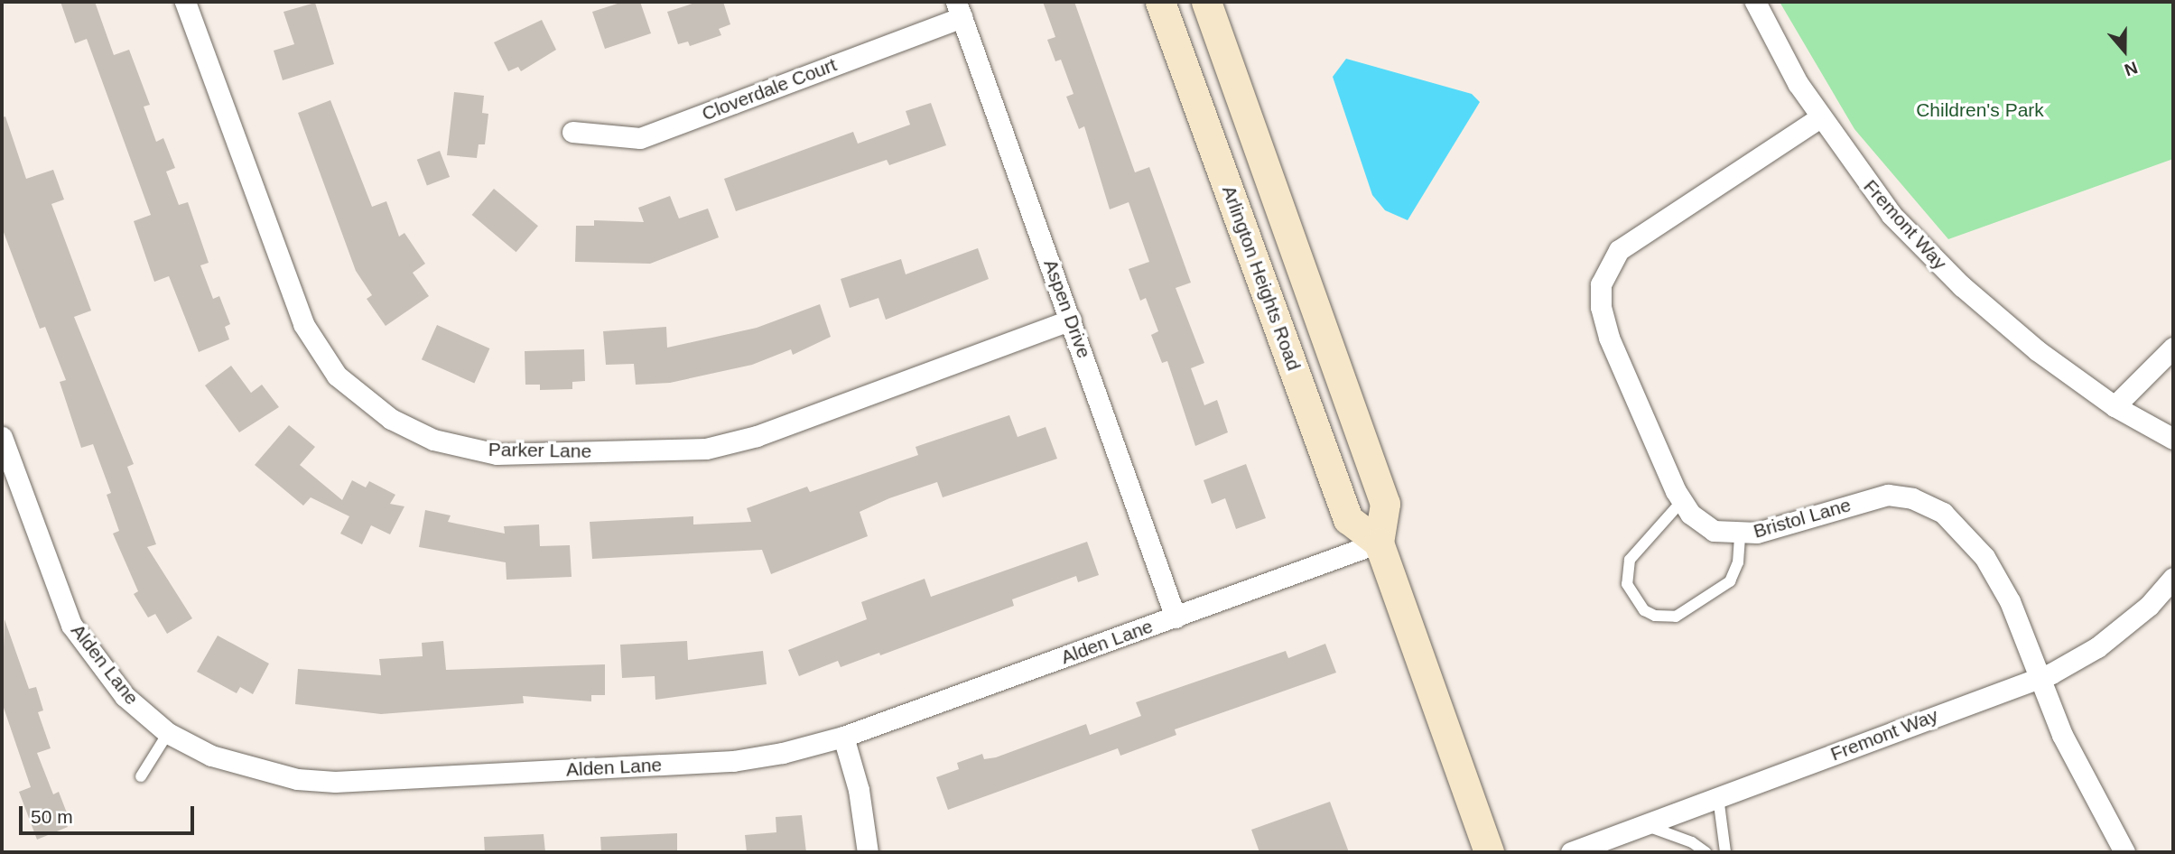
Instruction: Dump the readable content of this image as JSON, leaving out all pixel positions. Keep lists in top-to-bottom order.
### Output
{
  "streets": {
    "main road": ["Arlington Heights Road"],
    "street": [
      "Cloverdale Court",
      "Fremont Way",
      "Aspen Drive",
      "Parker Lane",
      "Bristol Lane",
      "Alden Lane"
    ]
  },
  "crossings": [
    ["Cloverdale Court", "Aspen Drive"],
    ["Fremont Way", "Bristol Lane"],
    ["Arlington Heights Road", "Alden Lane"],
    ["Aspen Drive", "Parker Lane"],
    ["Aspen Drive", "Alden Lane"]
  ],
  "parks": ["Children's Park"],
  "scale_bar": "50 m",
  "north": "bottom"
}
